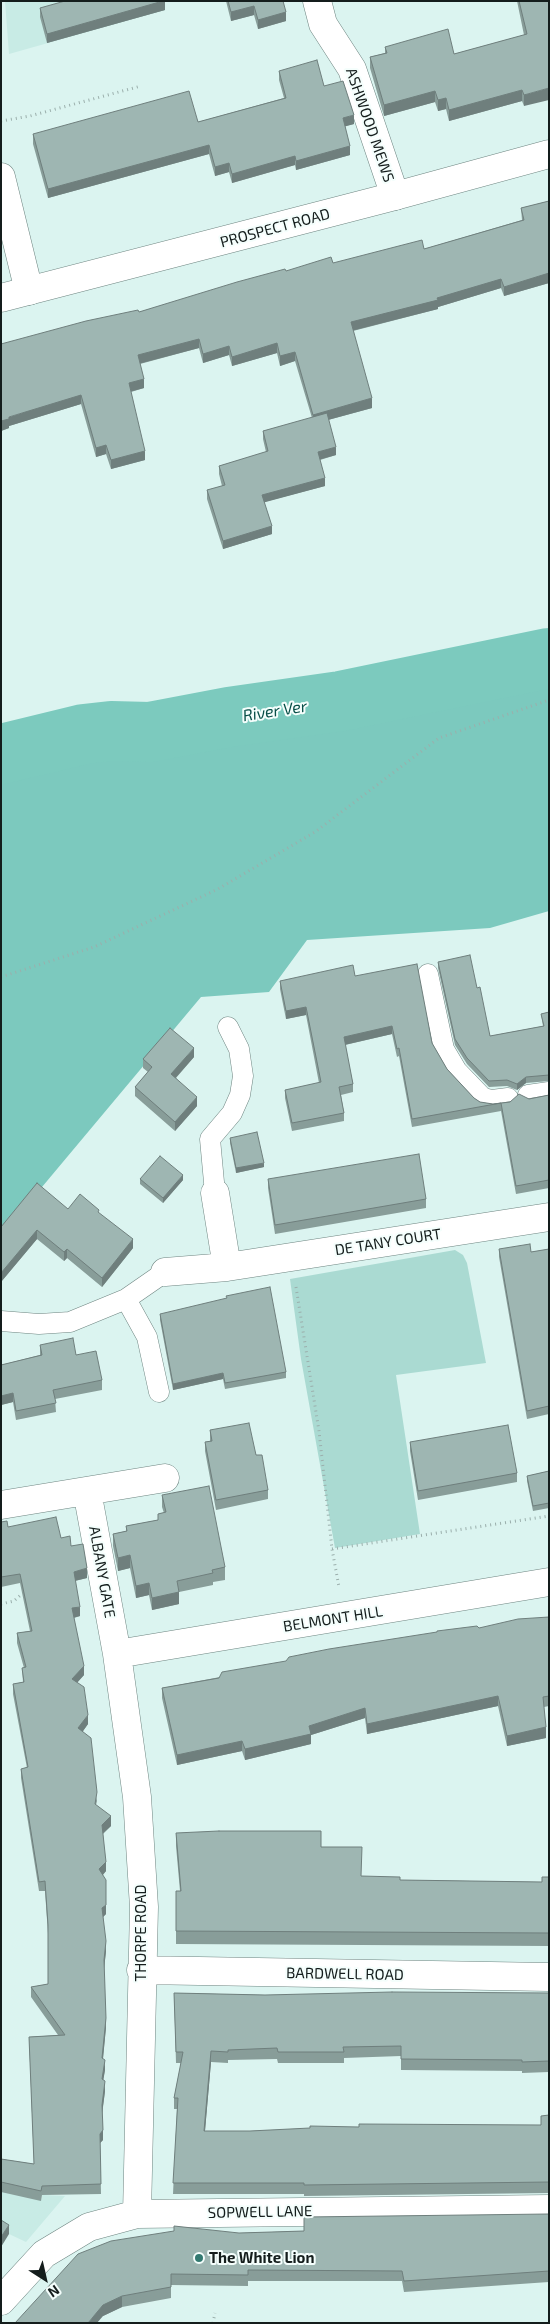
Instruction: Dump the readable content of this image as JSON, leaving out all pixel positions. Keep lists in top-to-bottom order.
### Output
{
  "streets": {
    "street": [
      "ASHWOOD MEWS",
      "PROSPECT ROAD",
      "DE TANY COURT",
      "ALBANY GATE",
      "BELMONT HILL",
      "THORPE ROAD",
      "BARDWELL ROAD",
      "SOPWELL LANE"
    ]
  },
  "crossings": [
    ["ASHWOOD MEWS", "PROSPECT ROAD"],
    ["ALBANY GATE", "BELMONT HILL"],
    ["ALBANY GATE", "THORPE ROAD"],
    ["BELMONT HILL", "THORPE ROAD"],
    ["THORPE ROAD", "BARDWELL ROAD"],
    ["THORPE ROAD", "SOPWELL LANE"]
  ],
  "water": ["River Ver"],
  "places": ["The White Lion"],
  "north": "bottom right"
}
